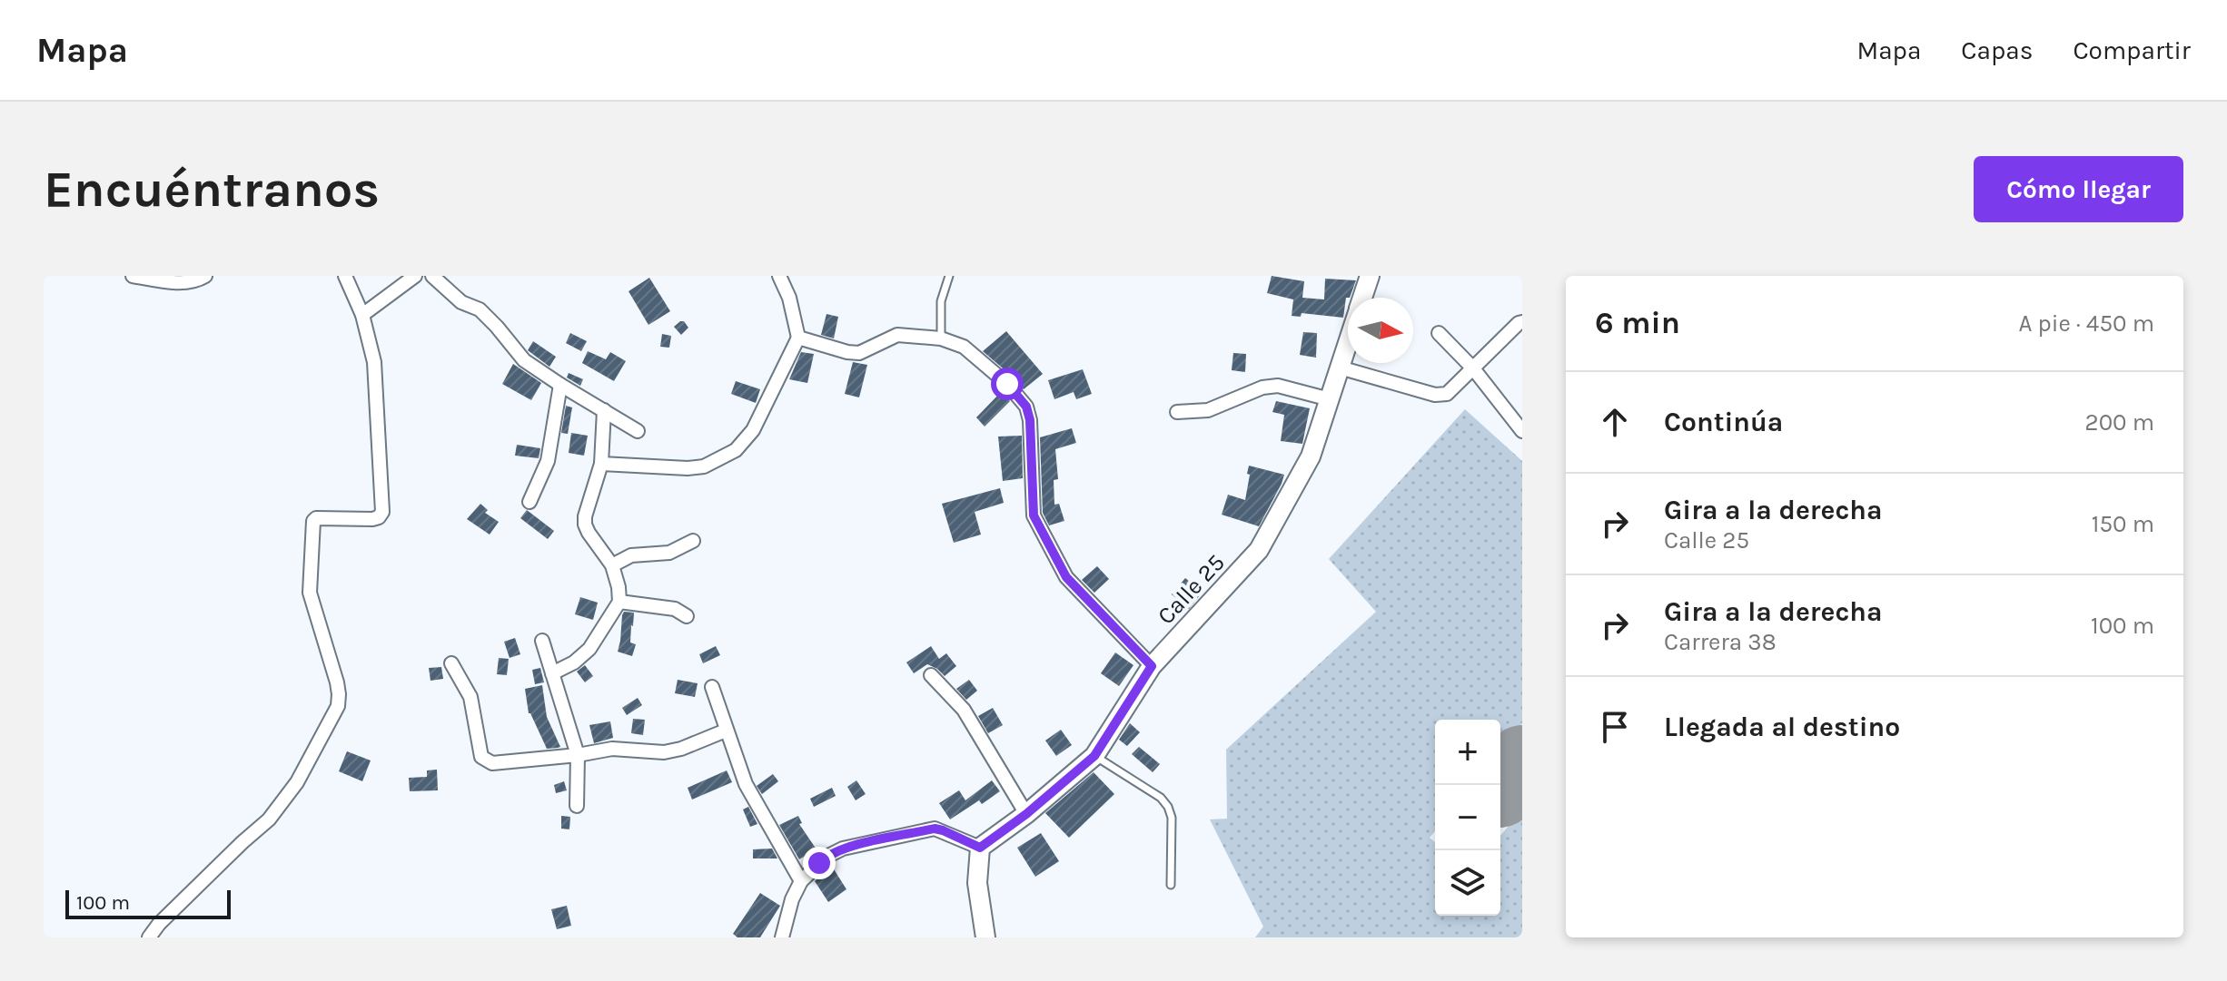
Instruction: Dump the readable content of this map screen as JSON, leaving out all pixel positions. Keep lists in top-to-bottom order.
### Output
{
  "streets": {
    "street": ["Calle 25"]
  },
  "scale_bar": "100 m",
  "north": "right",
  "page": {
    "header": "Mapa",
    "nav": ["Mapa", "Capas", "Compartir"],
    "buttons": "Cómo llegar",
    "title": "Encuéntranos",
    "heading": ["6 min", "A pie · 450 m"],
    "list": [
      ["Continúa", "200 m"],
      ["Gira a la derecha", "Calle 25", "150 m"],
      ["Gira a la derecha", "Carrera 38", "100 m"],
      "Llegada al destino"
    ],
    "map_buttons": ["+", "−"],
    "scale": "100 m"
  }
}
